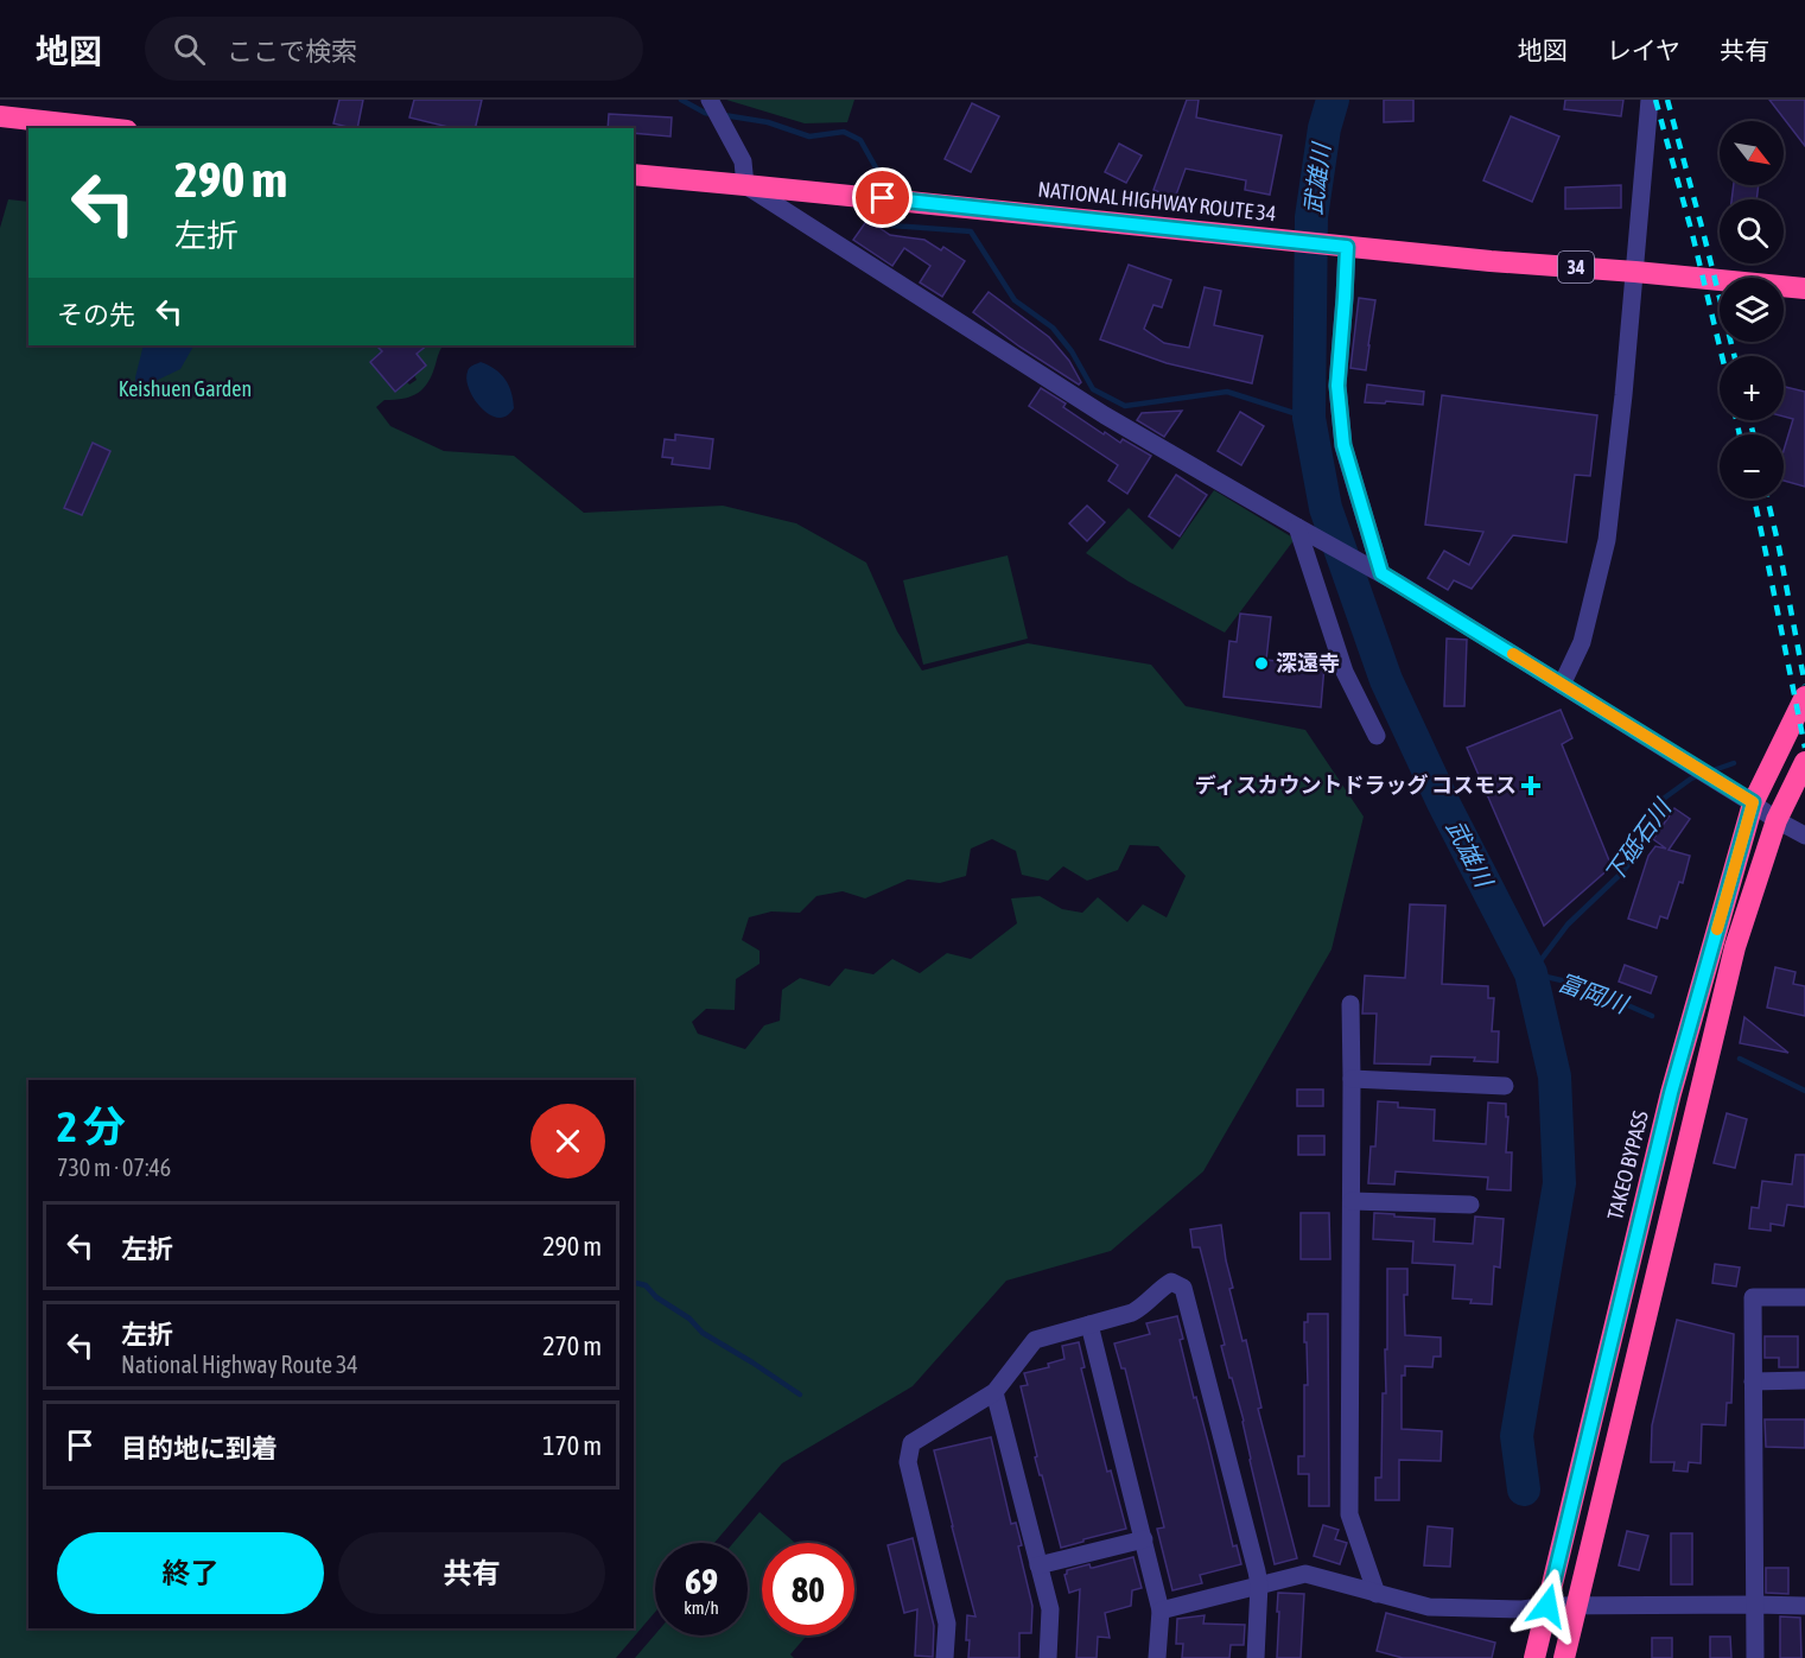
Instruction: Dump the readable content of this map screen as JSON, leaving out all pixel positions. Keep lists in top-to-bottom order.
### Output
{
  "streets": {
    "highway": ["NATIONAL HIGHWAY ROUTE 34", "34", "TAKEO BYPASS"]
  },
  "water": ["武雄川", "下砥石川", "富岡川"],
  "parks": ["Keishuen Garden"],
  "places": {
    "other": ["深遠寺"],
    "health": ["ディスカウントドラッグ コスモス"]
  },
  "north": "bottom right",
  "page": {
    "header": "地図",
    "search": "ここで検索",
    "nav": ["地図", "レイヤ", "共有"],
    "map_buttons": ["+", "−"],
    "turn": ["290 m", "左折"],
    "then": "その先",
    "heading": ["2 分", "730 m · 07:46"],
    "list": [
      {
        "name": "左折",
        "value": "290 m"
      },
      {
        "name": "左折",
        "note": "National Highway Route 34",
        "value": "270 m"
      },
      {
        "name": "目的地に到着",
        "value": "170 m"
      }
    ],
    "buttons": ["終了", "共有"],
    "speed": "69 km/h",
    "limit": "80"
  }
}
